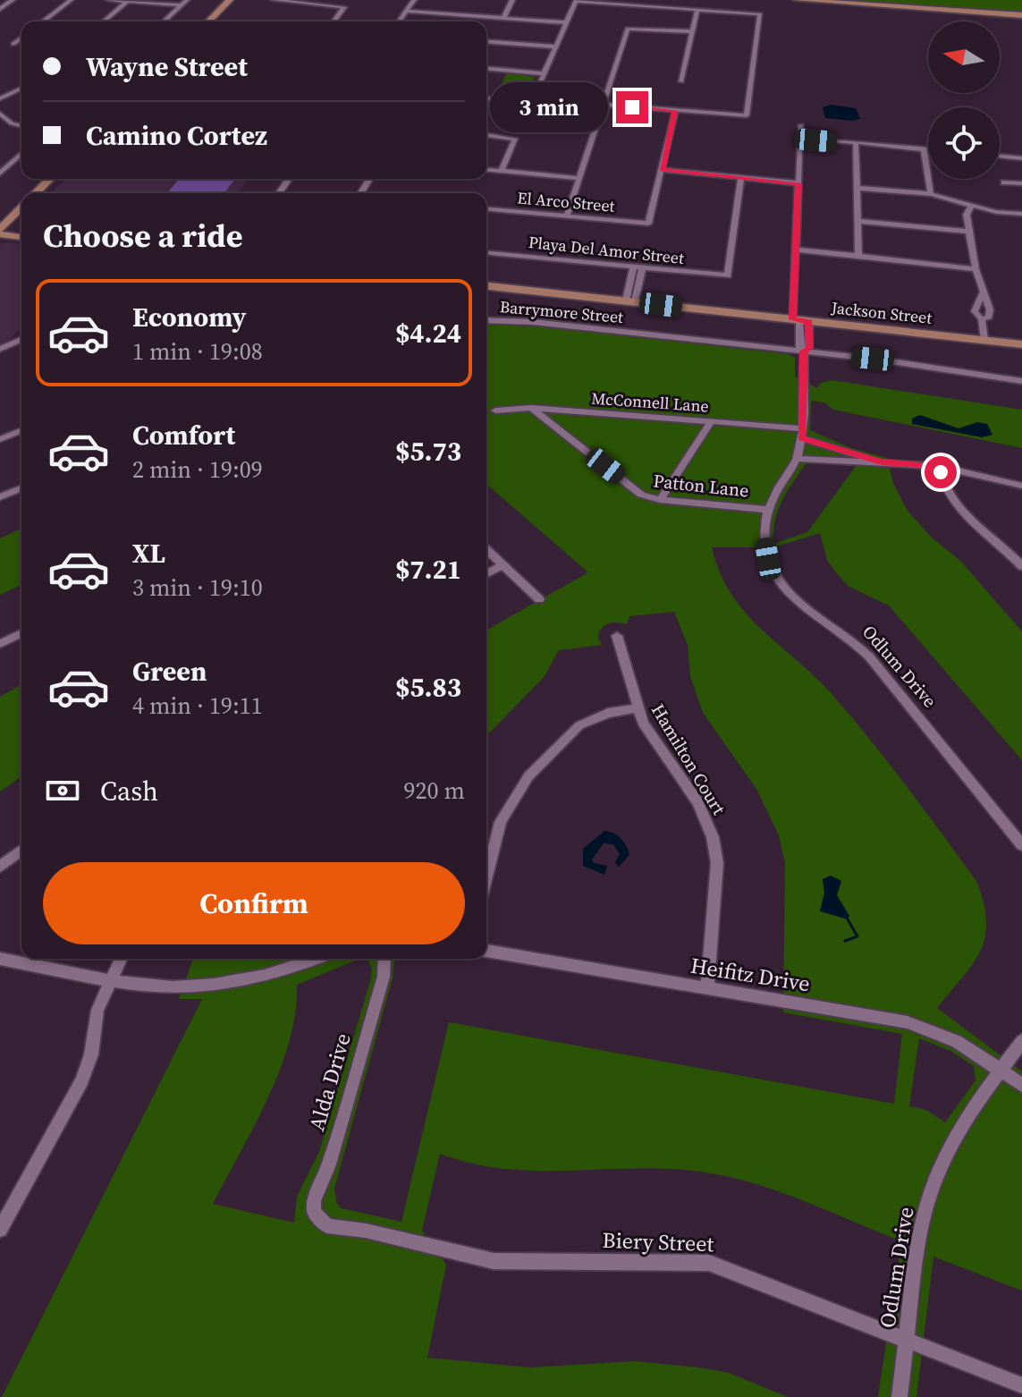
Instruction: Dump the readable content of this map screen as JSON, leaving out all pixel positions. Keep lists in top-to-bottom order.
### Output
{
  "streets": {
    "main road": ["Jackson Street"],
    "street": [
      "El Arco Street",
      "Playa Del Amor Street",
      "Barrymore Street",
      "McConnell Lane",
      "Patton Lane",
      "Odlum Drive",
      "Hamilton Court",
      "Heifitz Drive",
      "Alda Drive",
      "Biery Street"
    ]
  },
  "crossings": [
    ["Barrymore Street", "Odlum Drive"],
    ["Jackson Street", "Odlum Drive"],
    ["McConnell Lane", "Patton Lane"],
    ["McConnell Lane", "Odlum Drive"],
    ["Patton Lane", "Odlum Drive"],
    ["Odlum Drive", "Heifitz Drive"],
    ["Odlum Drive", "Biery Street"],
    ["Hamilton Court", "Heifitz Drive"],
    ["Alda Drive", "Biery Street"]
  ],
  "north": "left",
  "page": {
    "banner": ["Wayne Street", "Camino Cortez"],
    "bubble": "3 min",
    "heading": "Choose a ride",
    "list": [
      {
        "name": "Economy",
        "note": "1 min · 19:08",
        "value": "$4.24"
      },
      {
        "name": "Comfort",
        "note": "2 min · 19:09",
        "value": "$5.73"
      },
      {
        "name": "XL",
        "note": "3 min · 19:10",
        "value": "$7.21"
      },
      {
        "name": "Green",
        "note": "4 min · 19:11",
        "value": "$5.83"
      }
    ],
    "pay": ["Cash", "920 m"],
    "buttons": "Confirm"
  }
}
